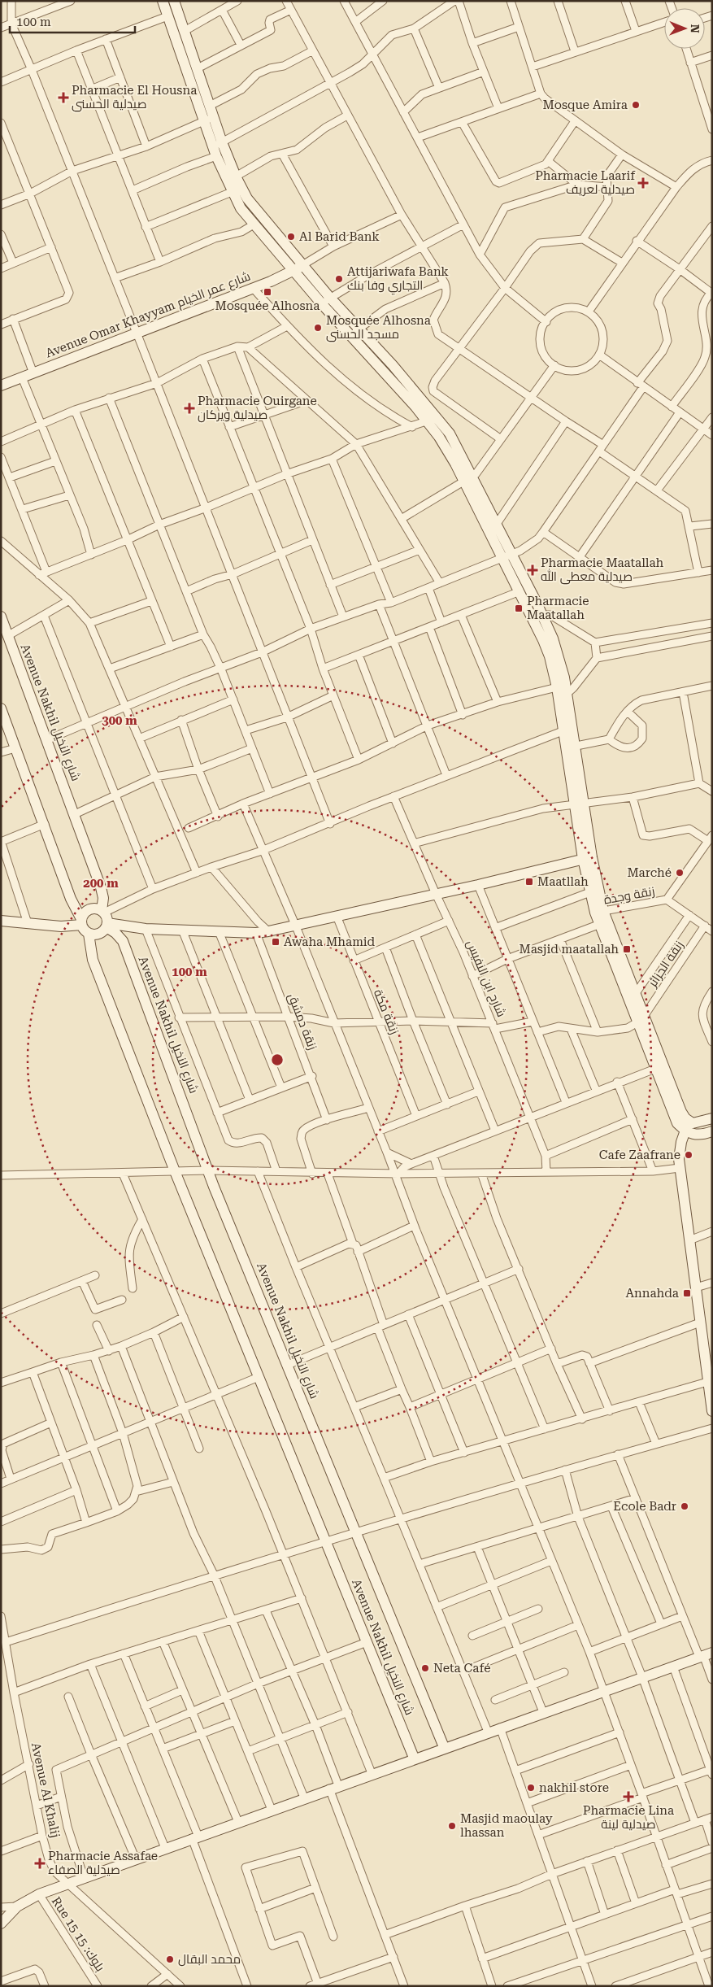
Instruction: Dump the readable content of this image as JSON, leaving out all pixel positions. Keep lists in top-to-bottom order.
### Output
{
  "streets": {
    "street": [
      "Avenue Omar Khayyam شارع عمر الخيام",
      "Avenue Nakhil شارع النخيل",
      "زنقة وجدة",
      "زنقة الجزائر",
      "شارح ابن النفيس",
      "زنقة مكة",
      "زنقة دمشق",
      "Avenue Al Khalij",
      "Rue 15 بلوك: 15"
    ]
  },
  "places": {
    "health": [
      "Pharmacie El Housna صيدلية الحسنى",
      "Pharmacie Laarif صيدلية لعريف",
      "Pharmacie Ouirgane صيدلية ويركان",
      "Pharmacie Maatallah صيدلية معطى الله",
      "Pharmacie Lina صيدلية لينة",
      "Pharmacie Assafae صيدلية الصفاء"
    ],
    "other": [
      "Mosque Amira",
      "Al Barid Bank",
      "Attijariwafa Bank التجاري وفا بنك",
      "Mosquée Alhosna مسجد الحسنى",
      "Marché",
      "Cafe Zaafrane",
      "Ecole Badr",
      "Neta Café",
      "nakhil store",
      "Masjid maoulay lhassan",
      "محمد البقال"
    ],
    "transit": [
      "Mosquée Alhosna",
      "Pharmacie Maatallah",
      "Maatllah",
      "Awaha Mhamid",
      "Masjid maatallah",
      "Annahda"
    ]
  },
  "scale_bar": "100 m",
  "north": "right",
  "rings": ["300 m", "200 m", "100 m"]
}
